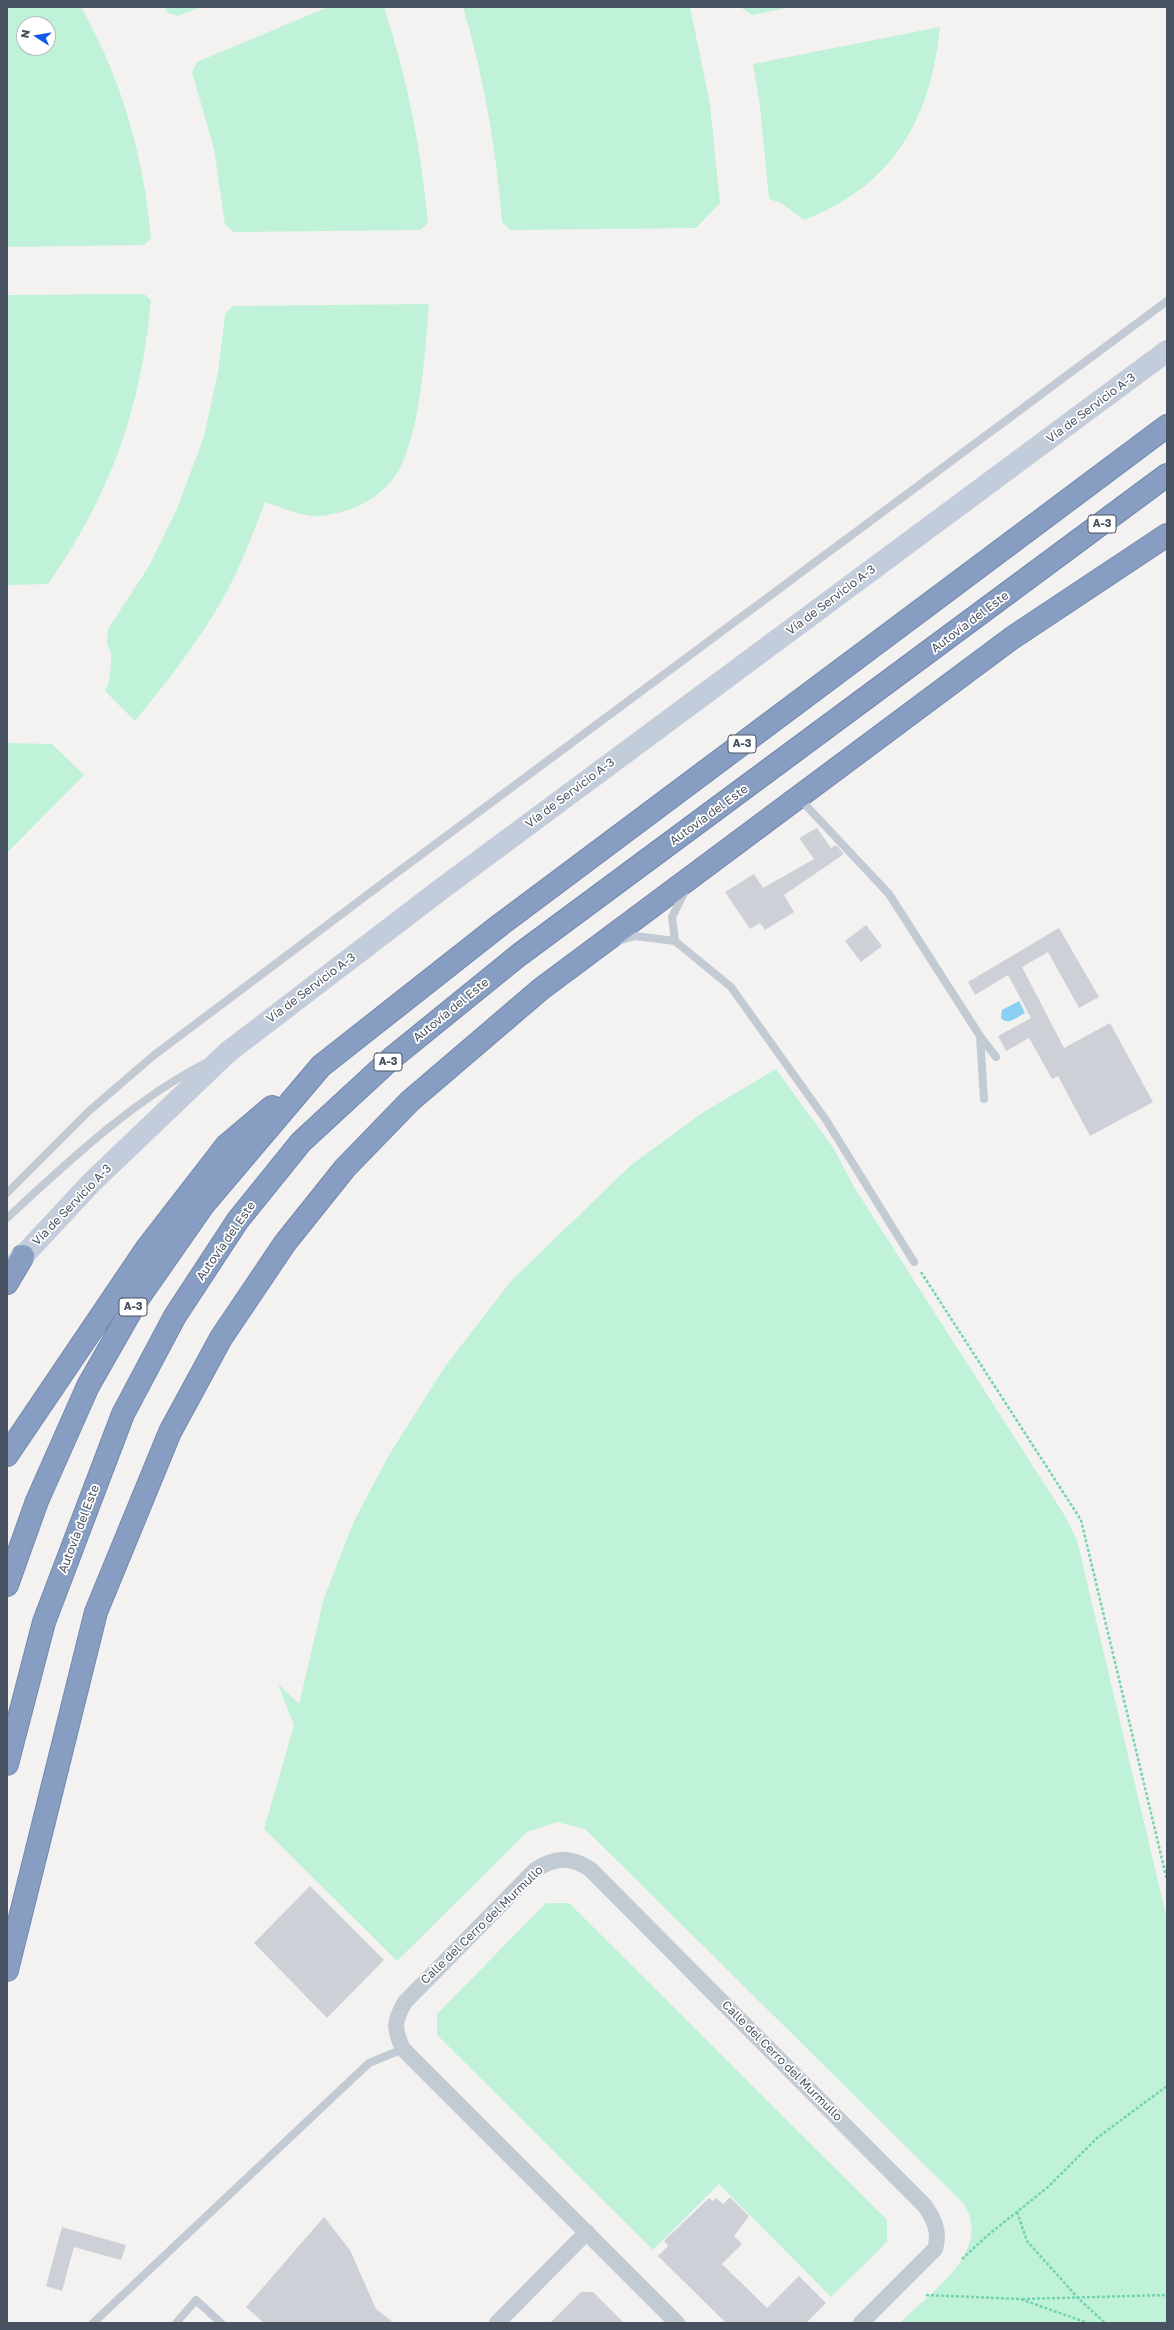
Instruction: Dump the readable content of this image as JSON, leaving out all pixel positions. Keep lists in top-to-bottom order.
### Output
{
  "streets": {
    "highway": ["A-3", "Autovía del Este"],
    "main road": ["Vía de Servicio A-3"],
    "street": ["Calle del Cerro del Murmullo"]
  },
  "north": "left"
}
